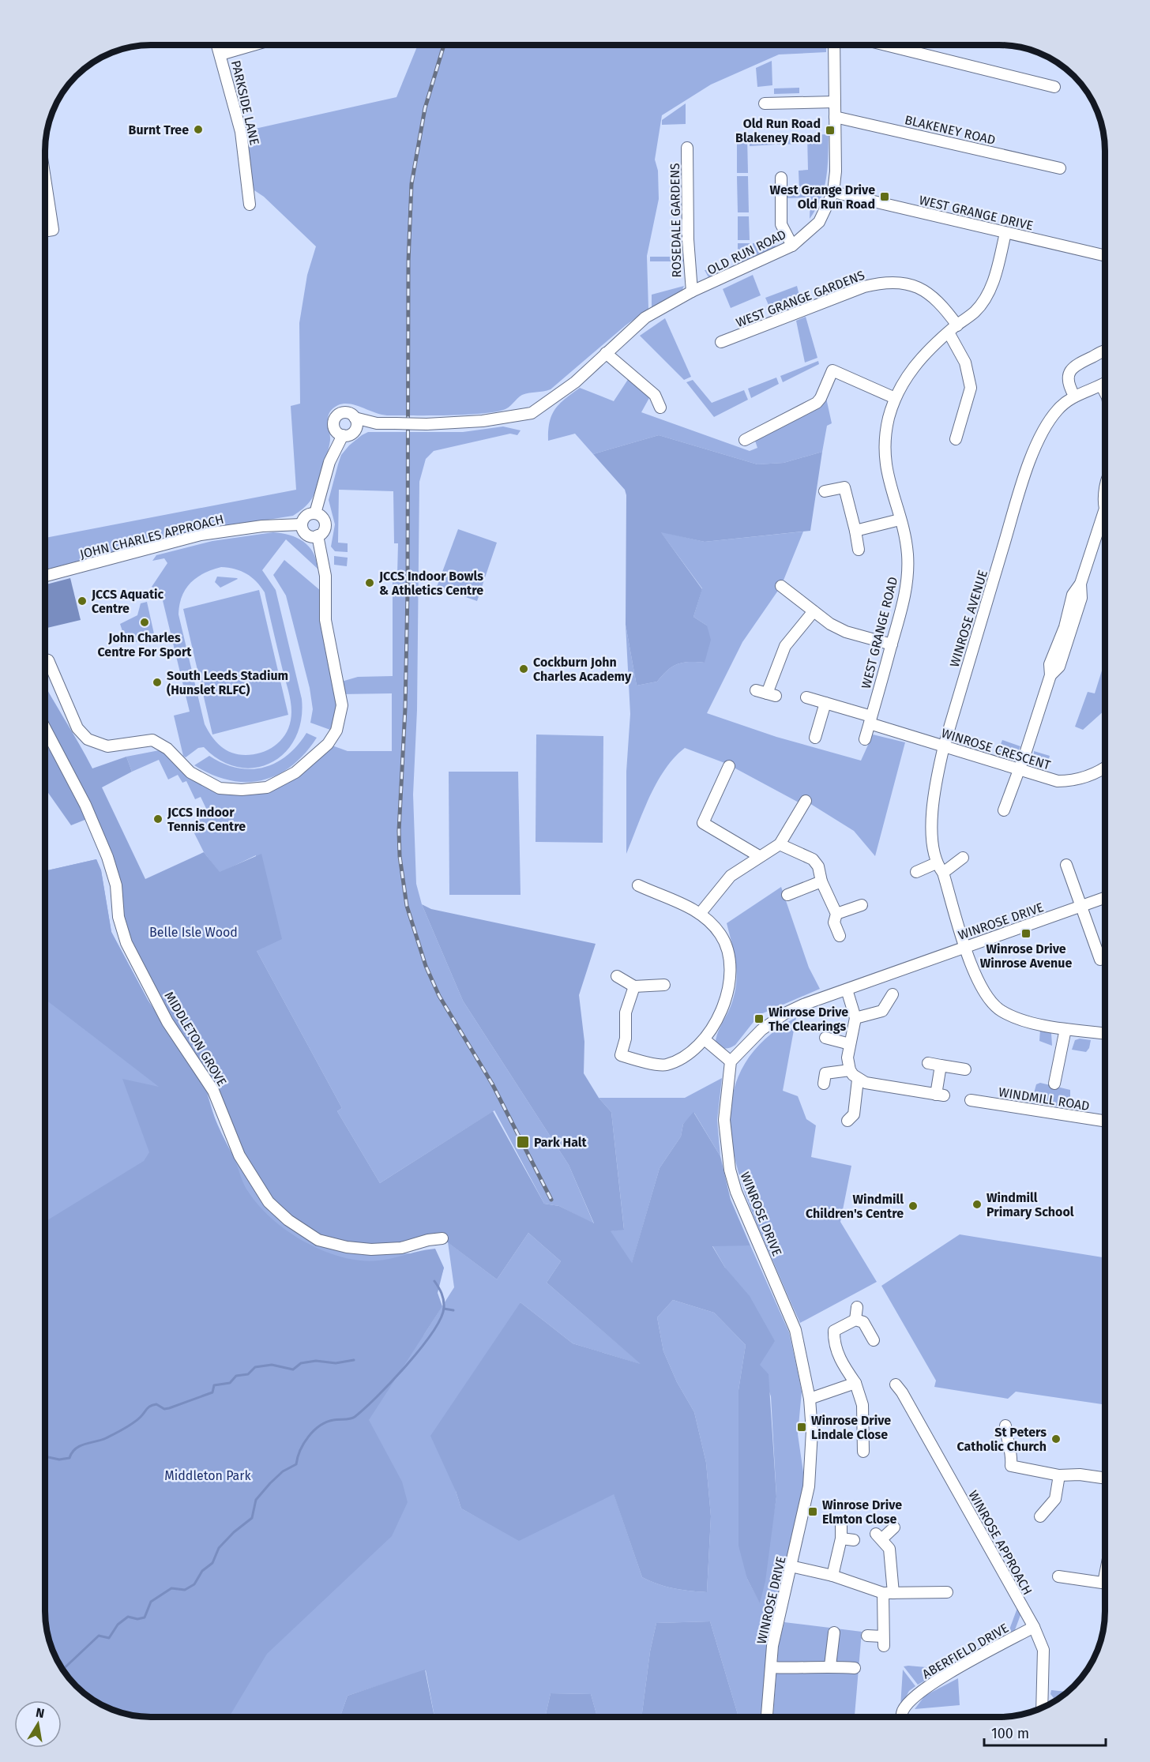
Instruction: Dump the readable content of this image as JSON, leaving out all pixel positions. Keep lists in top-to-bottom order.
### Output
{
  "streets": {
    "street": [
      "PARKSIDE LANE",
      "BLAKENEY ROAD",
      "WEST GRANGE DRIVE",
      "ROSEDALE GARDENS",
      "OLD RUN ROAD",
      "WEST GRANGE GARDENS",
      "JOHN CHARLES APPROACH",
      "WINROSE AVENUE",
      "WEST GRANGE ROAD",
      "WINROSE CRESCENT",
      "WINROSE DRIVE",
      "MIDDLETON GROVE",
      "WINDMILL ROAD",
      "WINROSE APPROACH",
      "ABERFIELD DRIVE"
    ]
  },
  "crossings": [
    ["BLAKENEY ROAD", "OLD RUN ROAD"],
    ["WEST GRANGE DRIVE", "OLD RUN ROAD"],
    ["WEST GRANGE DRIVE", "WEST GRANGE ROAD"],
    ["ROSEDALE GARDENS", "OLD RUN ROAD"],
    ["WEST GRANGE GARDENS", "WEST GRANGE ROAD"],
    ["WINROSE AVENUE", "WINROSE CRESCENT"],
    ["WEST GRANGE ROAD", "WINROSE CRESCENT"],
    ["WINROSE APPROACH", "ABERFIELD DRIVE"]
  ],
  "parks": ["Belle Isle Wood", "Middleton Park"],
  "places": {
    "other": [
      "Burnt Tree",
      "JCCS Indoor Bowls & Athletics Centre",
      "JCCS Aquatic Centre",
      "John Charles Centre For Sport",
      "Cockburn John Charles Academy",
      "South Leeds Stadium (Hunslet RLFC)",
      "JCCS Indoor Tennis Centre",
      "Windmill Primary School",
      "Windmill Children's Centre",
      "St Peters Catholic Church"
    ],
    "transit": [
      "Old Run Road Blakeney Road",
      "West Grange Drive Old Run Road",
      "Winrose Drive Winrose Avenue",
      "Winrose Drive The Clearings",
      "Park Halt",
      "Winrose Drive Lindale Close",
      "Winrose Drive Elmton Close"
    ]
  },
  "scale_bar": "100 m",
  "north": "top"
}
